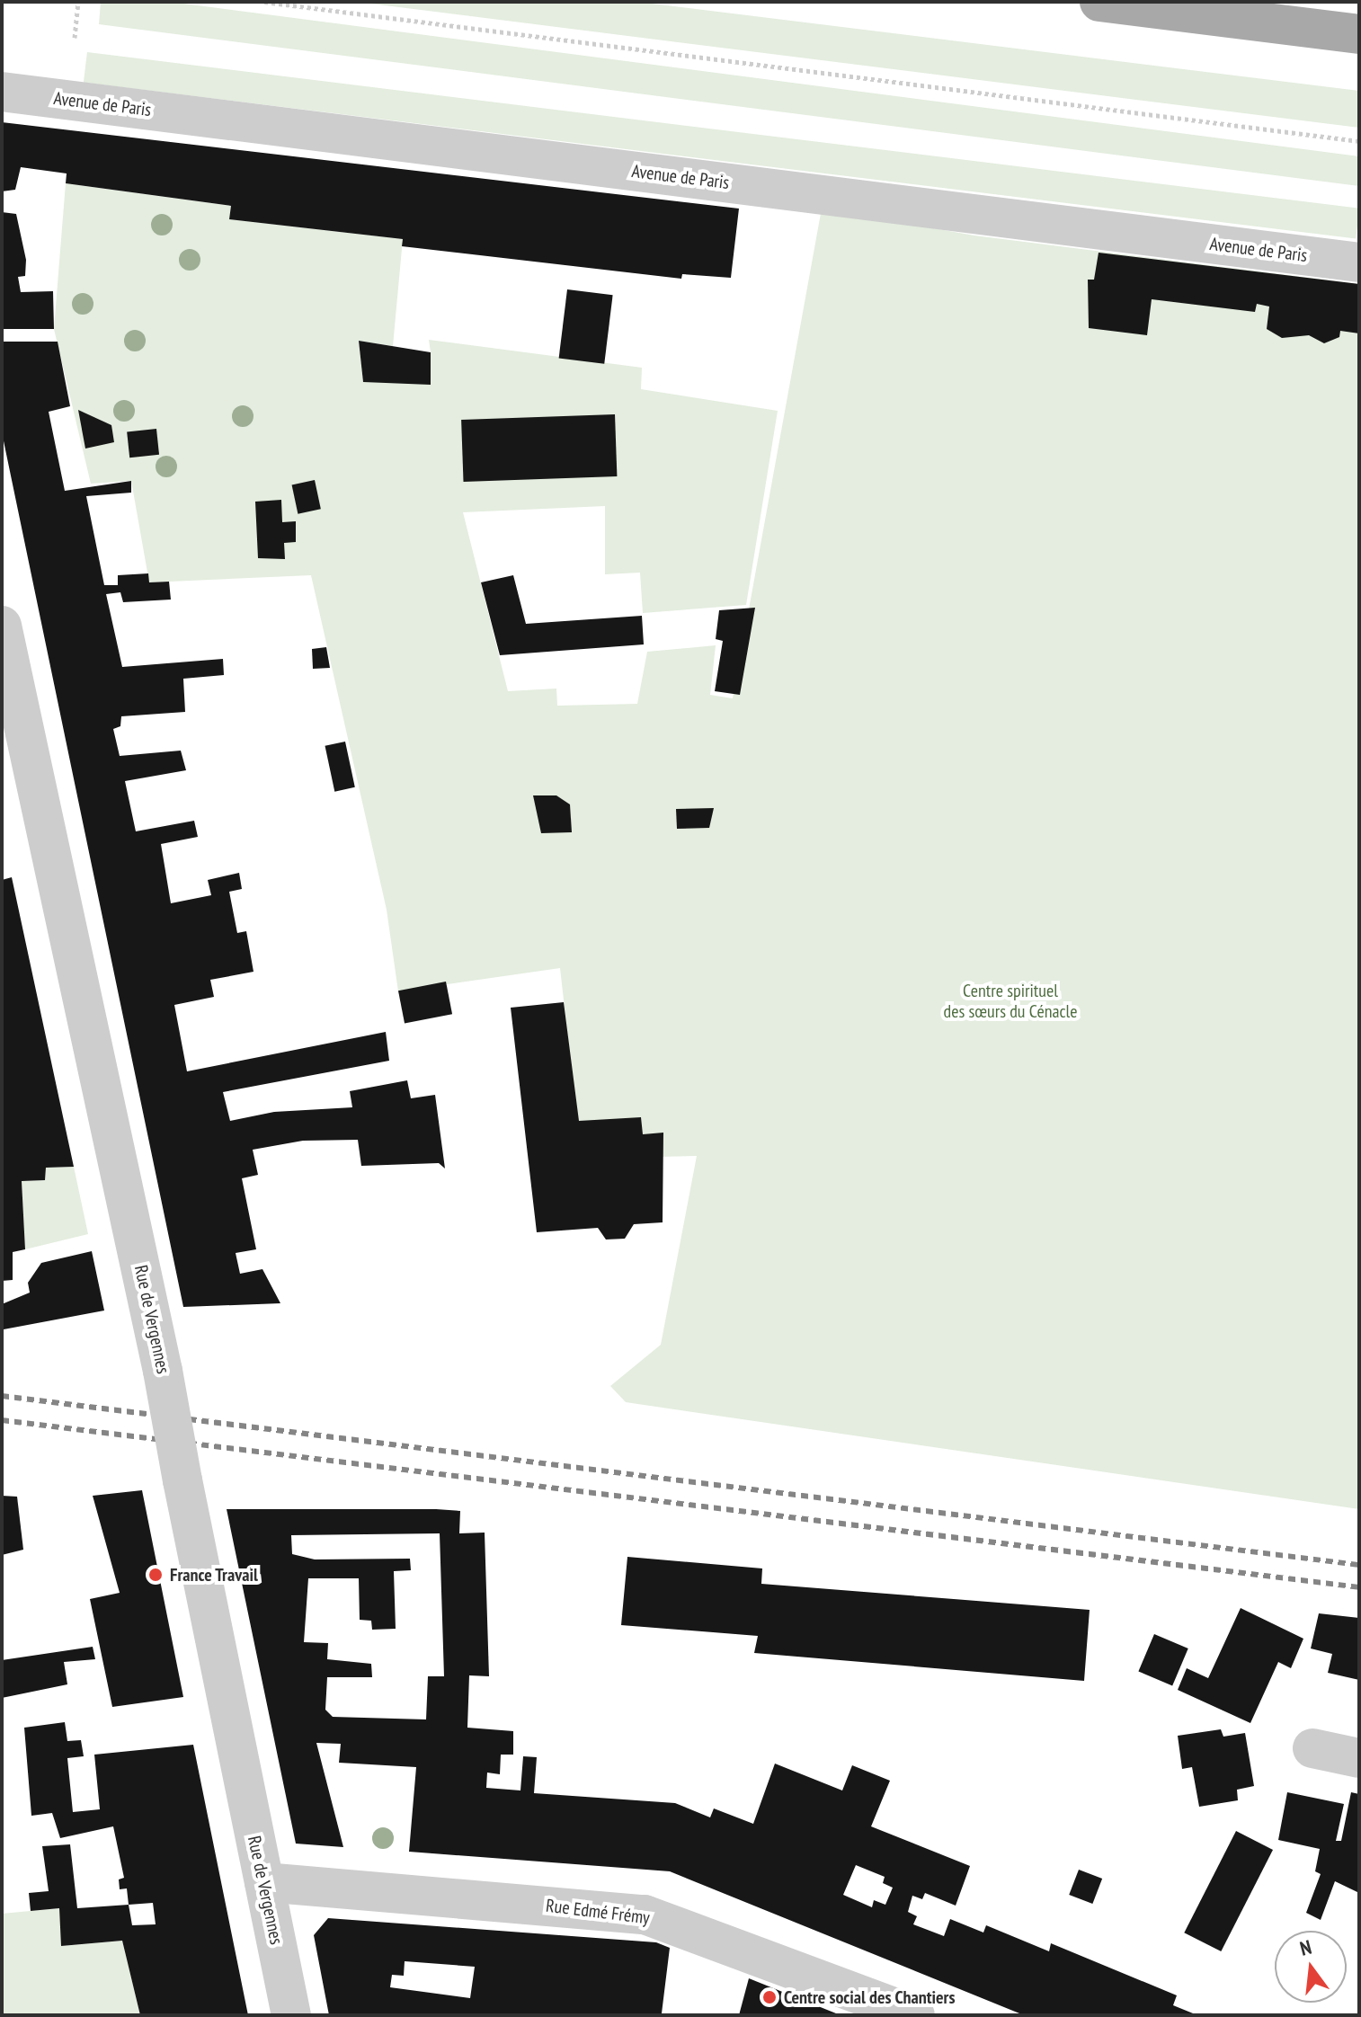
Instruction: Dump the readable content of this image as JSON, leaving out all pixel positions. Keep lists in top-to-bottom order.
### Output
{
  "streets": {
    "street": ["Avenue de Paris", "Rue de Vergennes", "Rue Edmé Frémy"]
  },
  "crossings": [
    ["Rue de Vergennes", "Rue Edmé Frémy"]
  ],
  "parks": ["Centre spirituel des sœurs du Cénacle"],
  "places": ["France Travail", "Centre social des Chantiers"],
  "north": "top"
}
